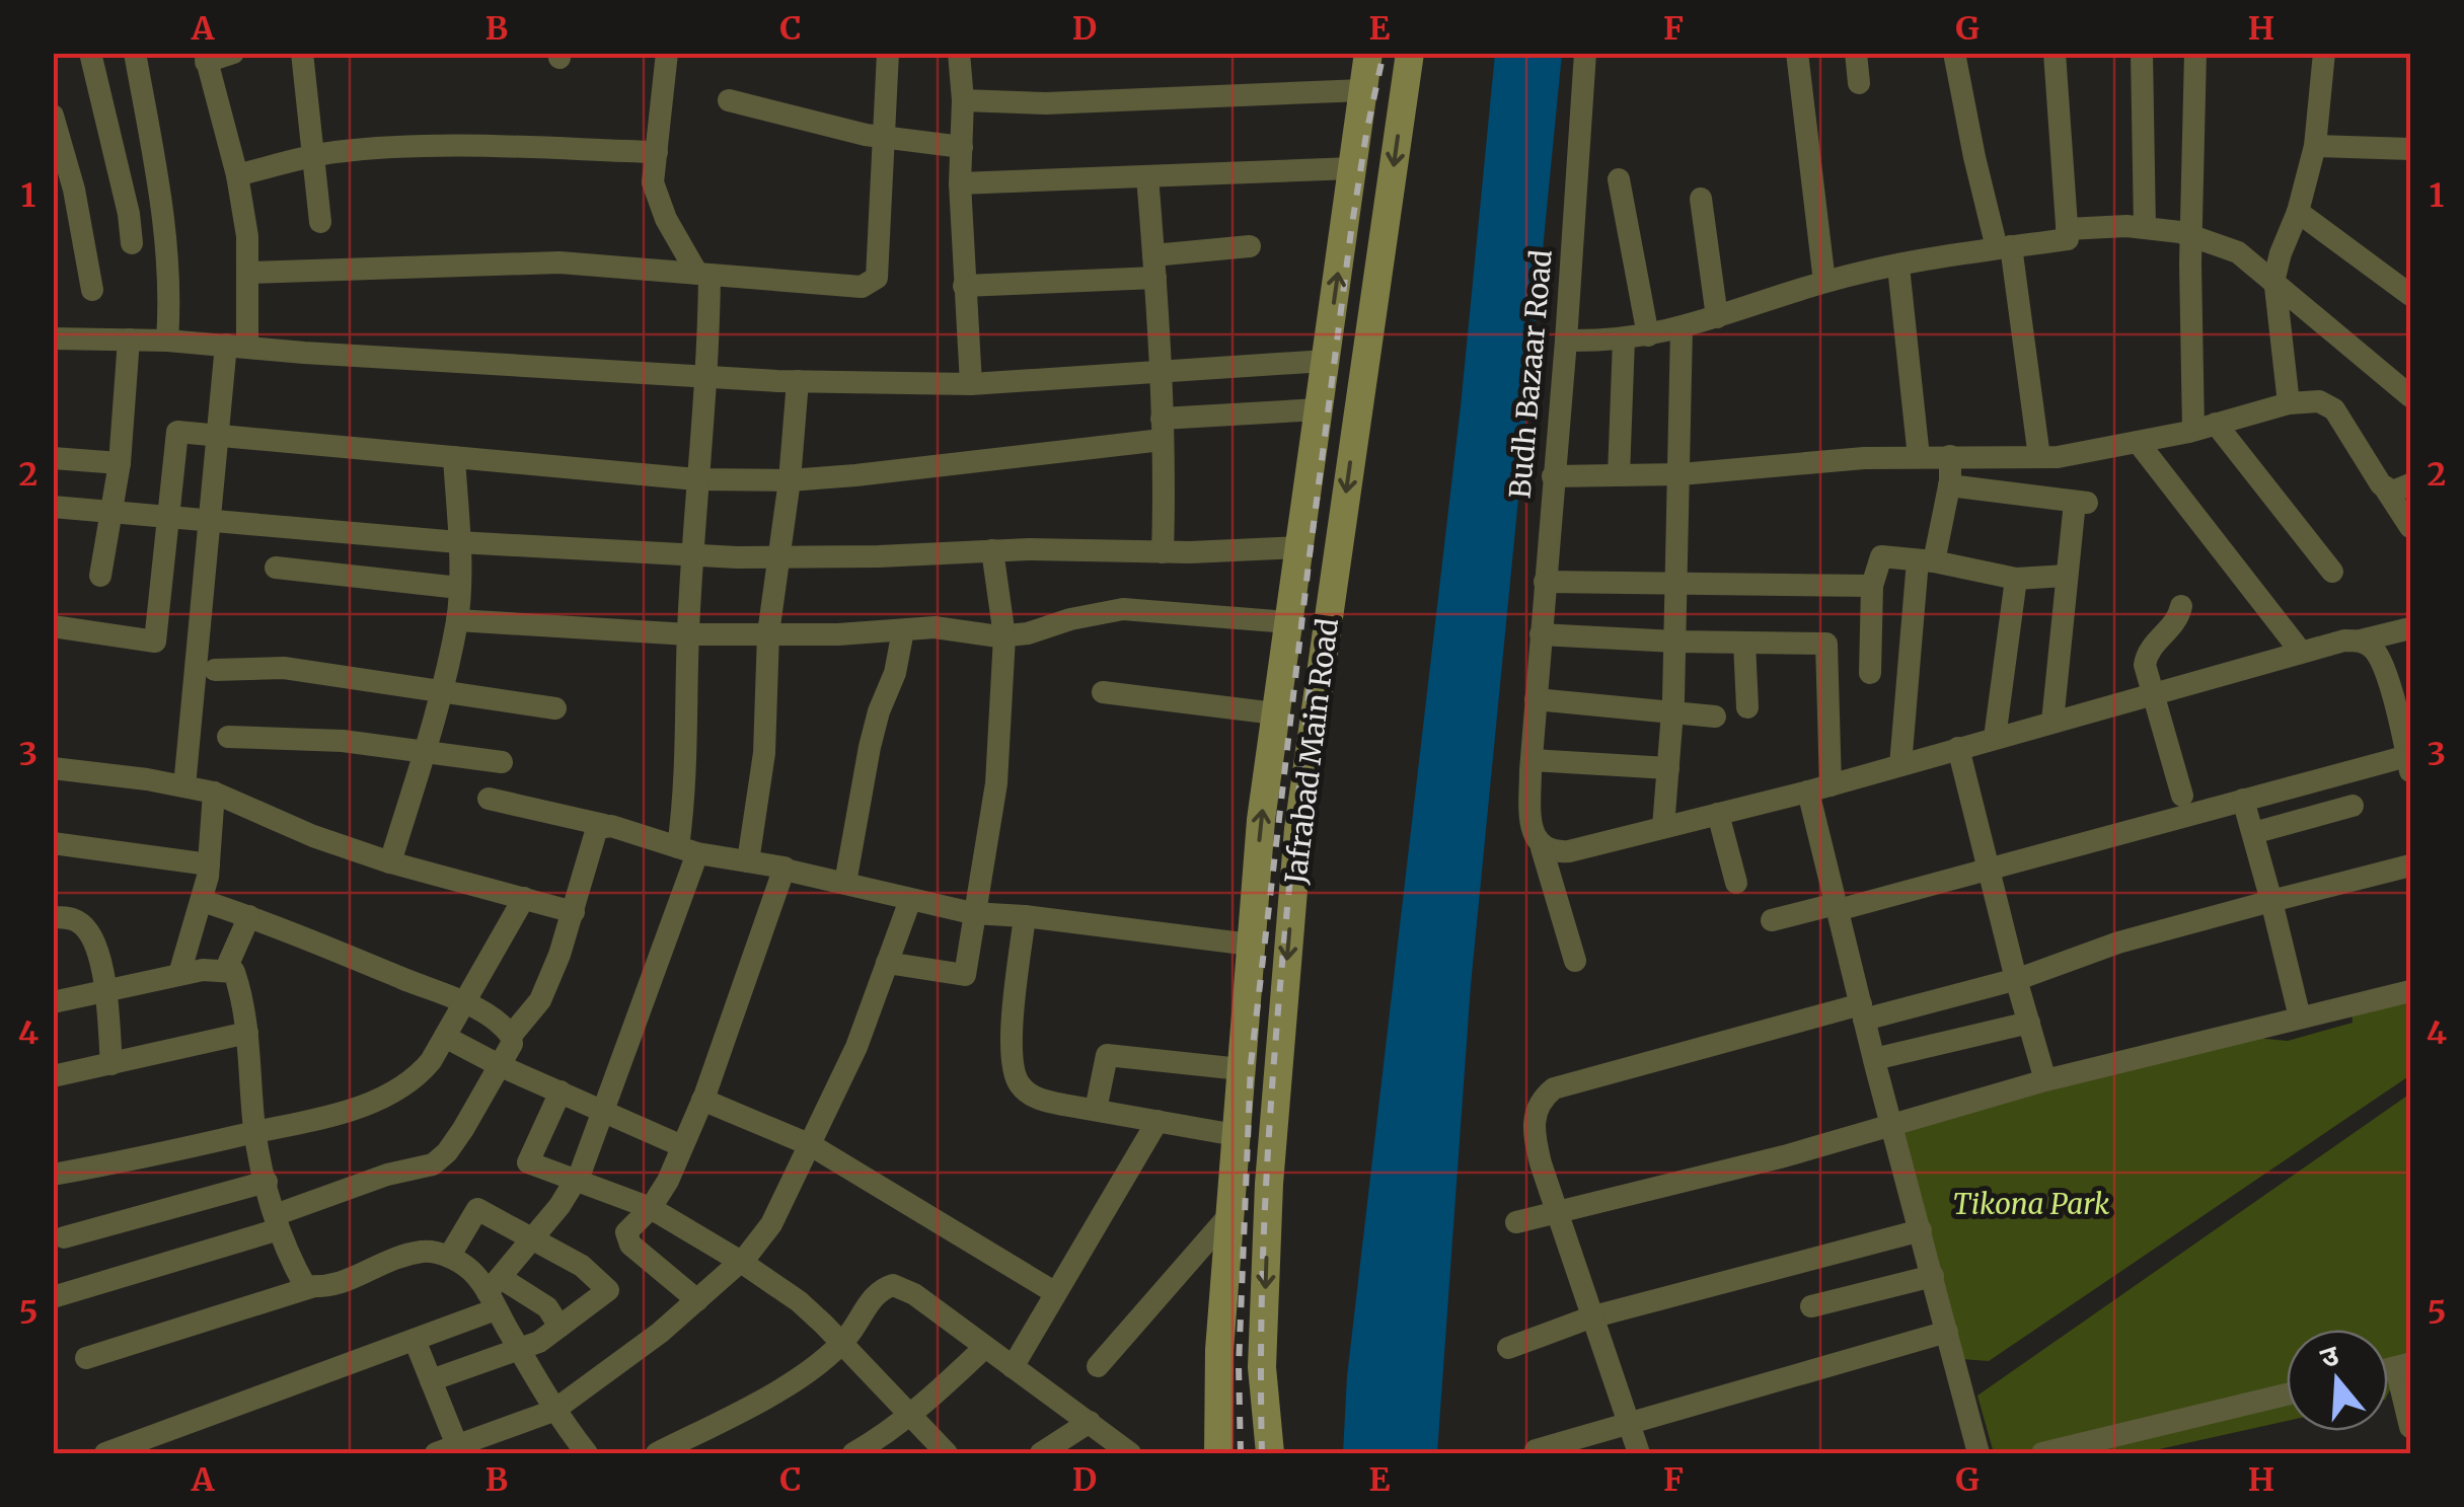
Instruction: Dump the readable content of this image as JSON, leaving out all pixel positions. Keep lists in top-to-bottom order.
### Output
{
  "streets": {
    "main road": ["Jafrabad Main Road"],
    "street": ["Budh Bazaar Road"]
  },
  "parks": ["Tikona Park"],
  "north": "top",
  "grid": {
    "columns": [
      "A",
      "B",
      "C",
      "D",
      "E",
      "F",
      "G",
      "H"
    ],
    "rows": [
      "1",
      "2",
      "3",
      "4",
      "5"
    ]
  }
}
